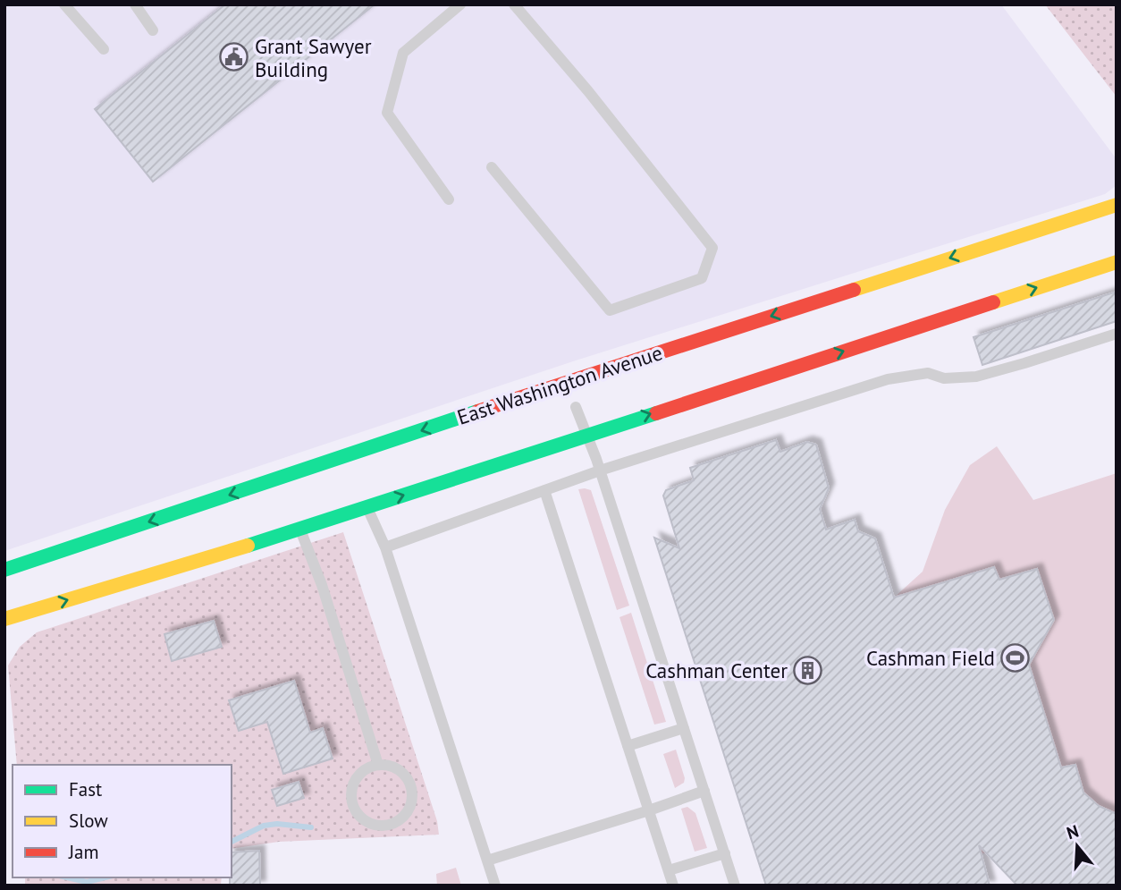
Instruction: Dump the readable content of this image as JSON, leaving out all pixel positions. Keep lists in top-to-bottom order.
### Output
{
  "streets": {
    "main road": ["East Washington Avenue"]
  },
  "places": {
    "public building": ["Grant Sawyer Building"],
    "sports": ["Cashman Field"],
    "building": ["Cashman Center"]
  },
  "legend": ["Fast", "Slow", "Jam"],
  "north": "top"
}
